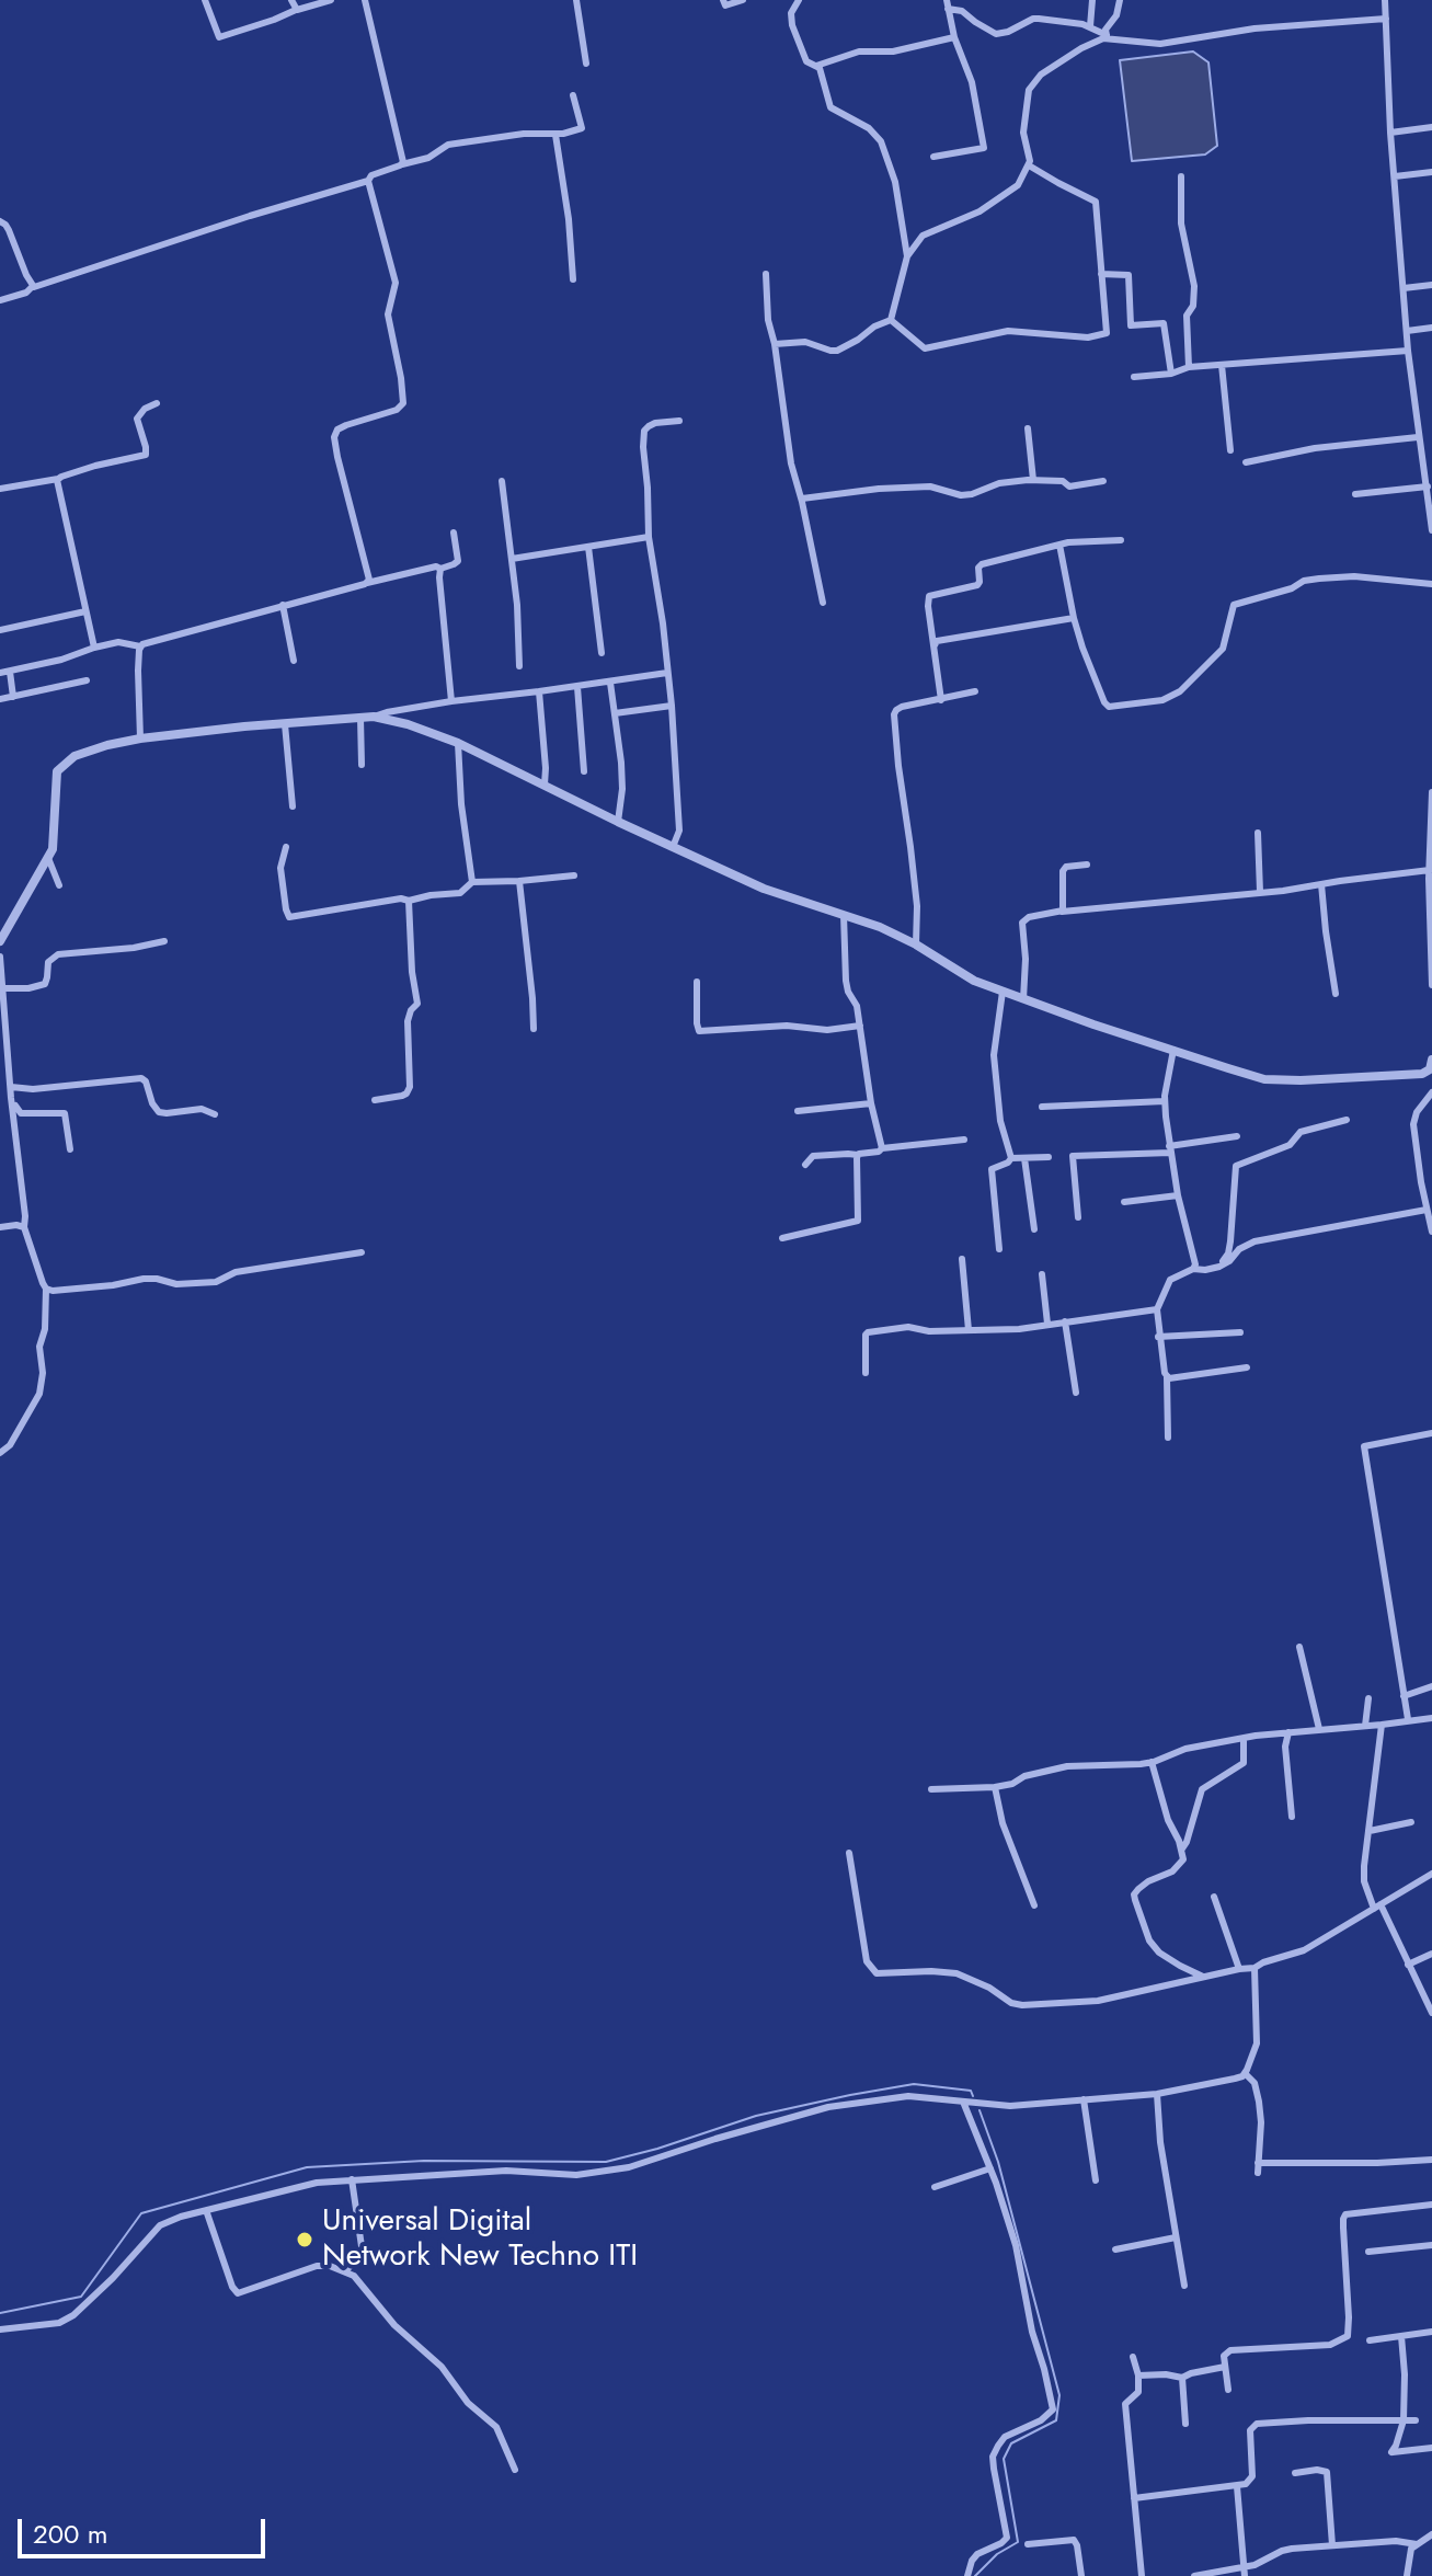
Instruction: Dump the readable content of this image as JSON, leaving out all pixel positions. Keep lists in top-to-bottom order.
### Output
{
  "places": ["Universal Digital Network New Techno ITI"],
  "scale_bar": "200 m"
}
